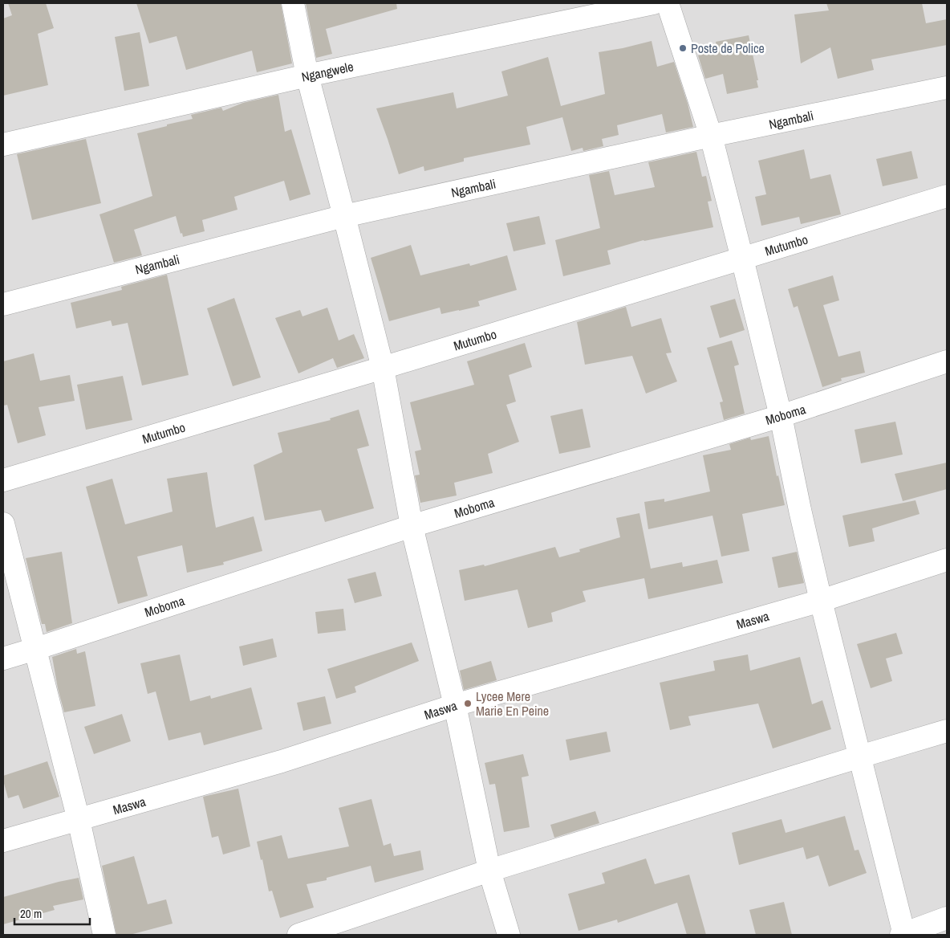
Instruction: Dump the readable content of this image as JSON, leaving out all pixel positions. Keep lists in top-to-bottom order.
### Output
{
  "streets": {
    "street": [
      "Ngangwele",
      "Ngambali",
      "Mutumbo",
      "Moboma",
      "Maswa"
    ]
  },
  "places": ["Poste de Police", "Lycee Mere Marie En Peine"],
  "scale_bar": "20 m"
}
